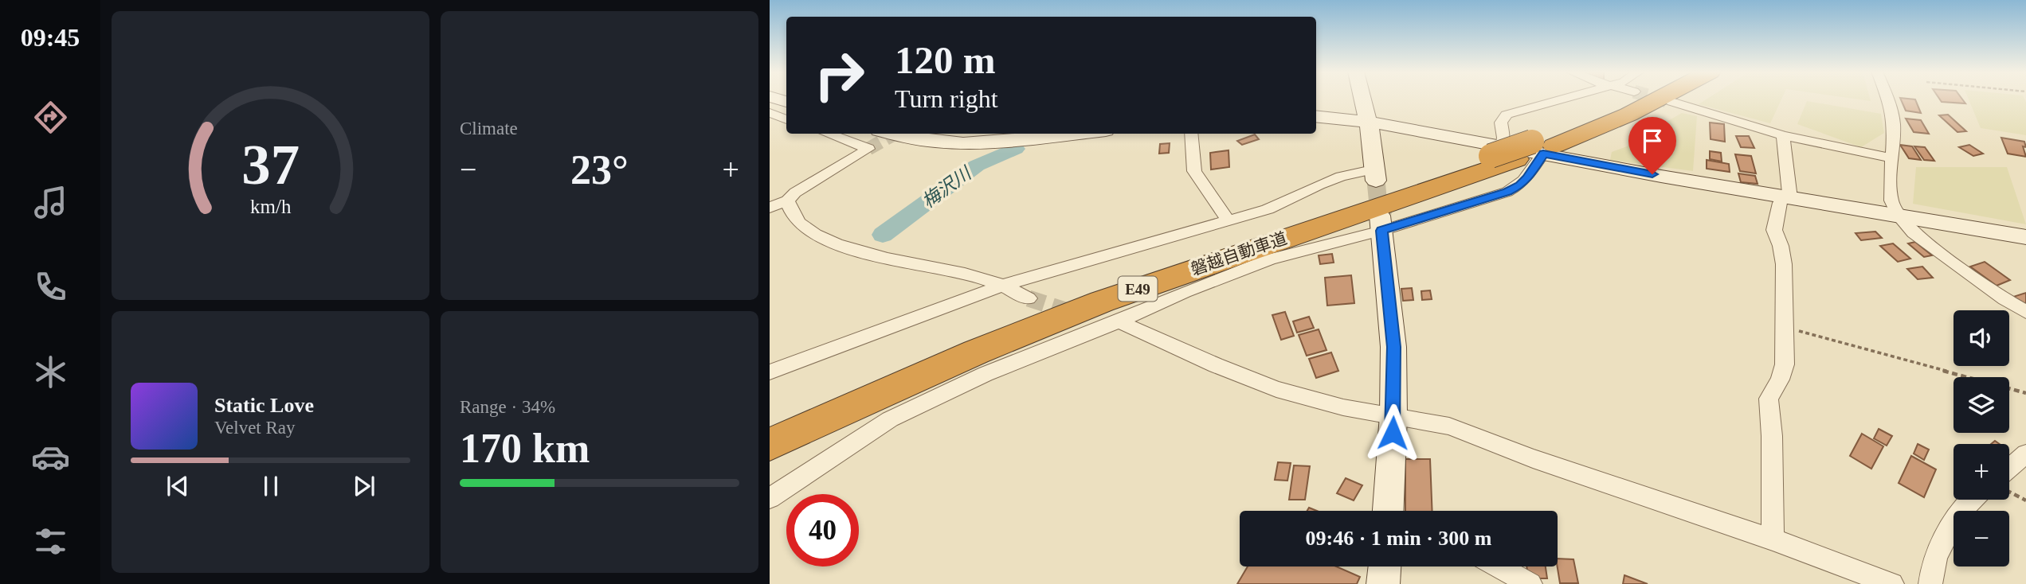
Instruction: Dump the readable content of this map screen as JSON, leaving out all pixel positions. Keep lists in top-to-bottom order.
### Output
{
  "streets": {
    "highway": ["磐越自動車道", "E49"]
  },
  "water": ["梅沢川"],
  "page": {
    "tabs": "09:45",
    "tile": [
      "Climate",
      ["Range · 34%", "170 km"]
    ],
    "turn": ["120 m", "Turn right"],
    "heat": ["−", "23°", "+"],
    "map_buttons": ["+", "−"],
    "song": ["Static Love", "Velvet Ray"],
    "limit": "40",
    "trip": "09:46 · 1 min · 300 m",
    "gauge": ["37", "km/h"]
  }
}
